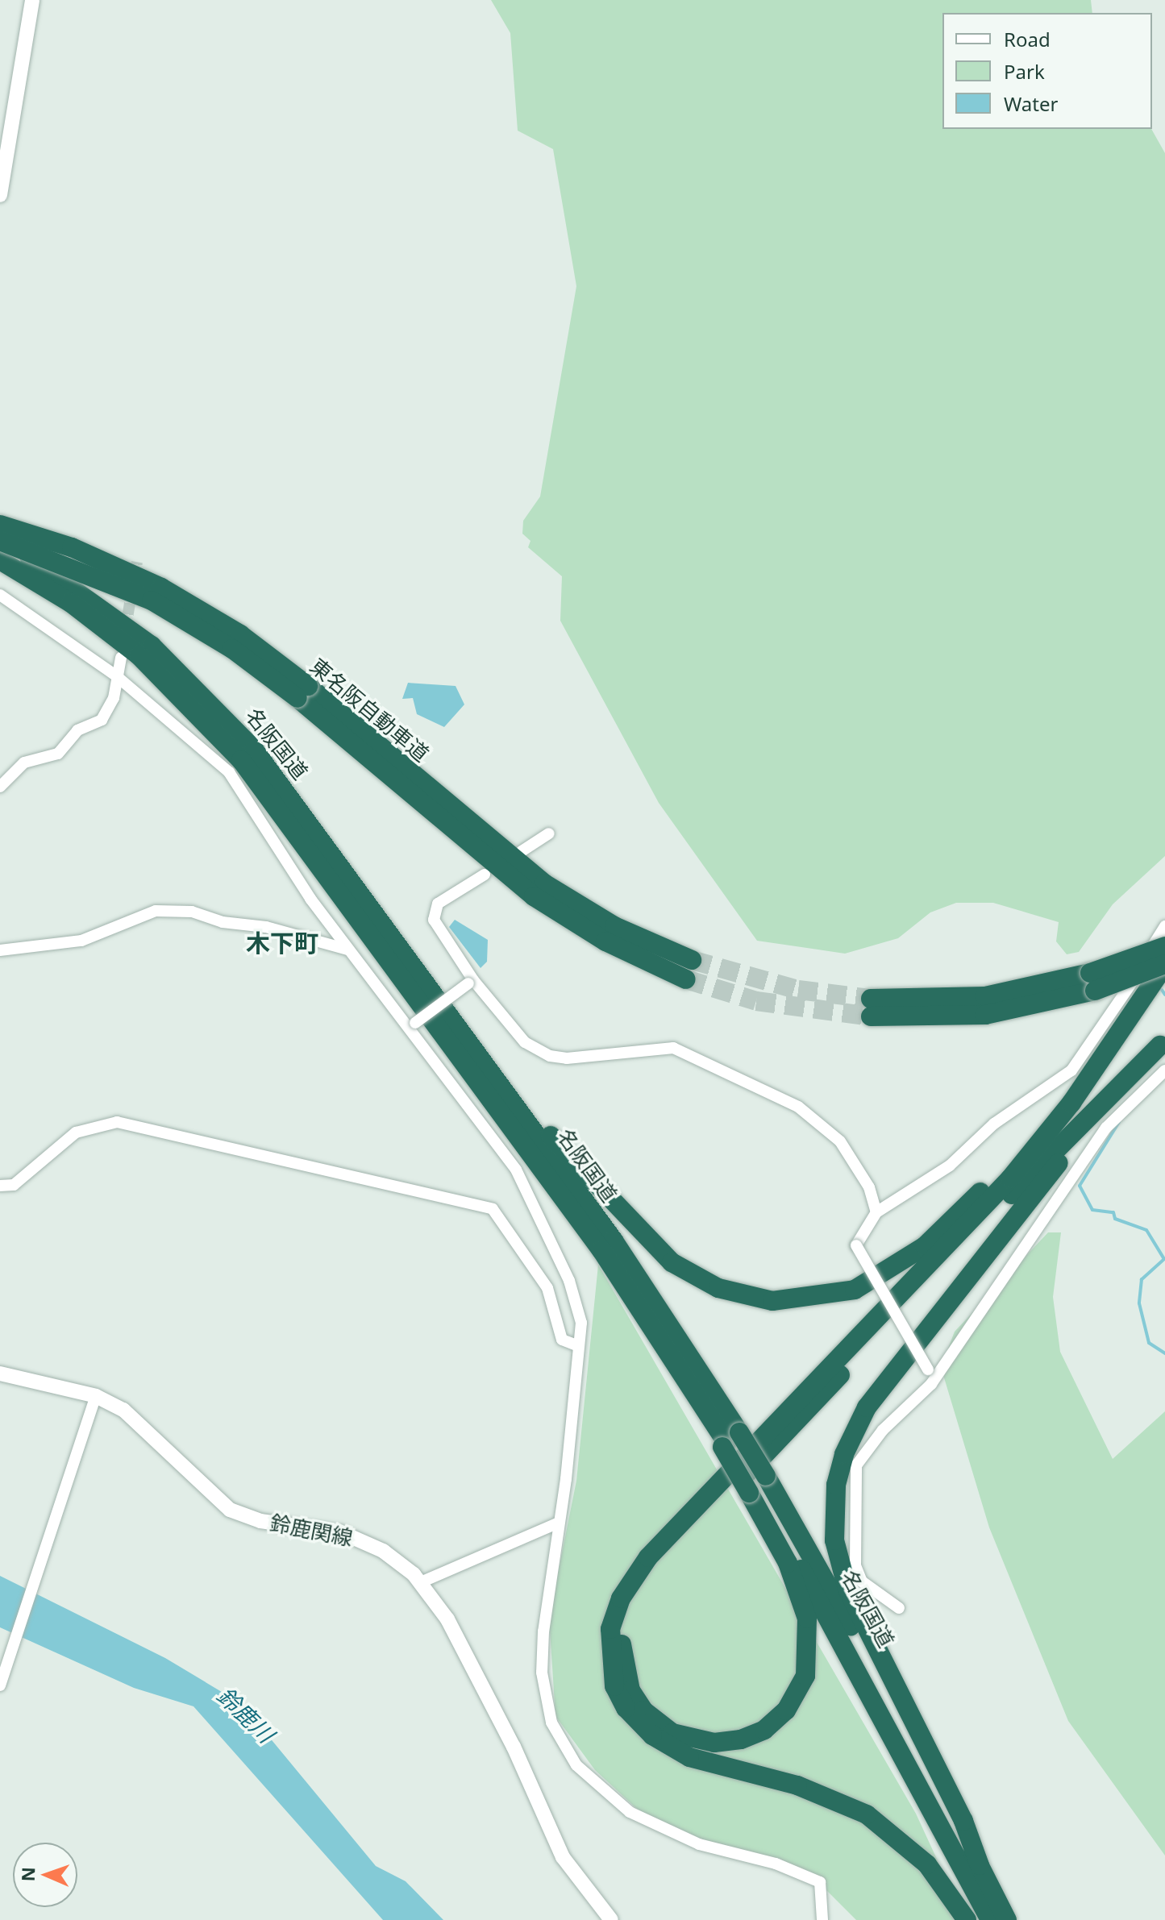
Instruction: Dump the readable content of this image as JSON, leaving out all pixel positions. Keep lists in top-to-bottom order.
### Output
{
  "streets": {
    "highway": ["東名阪自動車道", "名阪国道"],
    "main road": ["鈴鹿関線"]
  },
  "crossings": [
    ["東名阪自動車道", "名阪国道"]
  ],
  "districts": ["木下町"],
  "water": ["鈴鹿川"],
  "legend": ["Road", "Park", "Water"],
  "north": "left"
}
